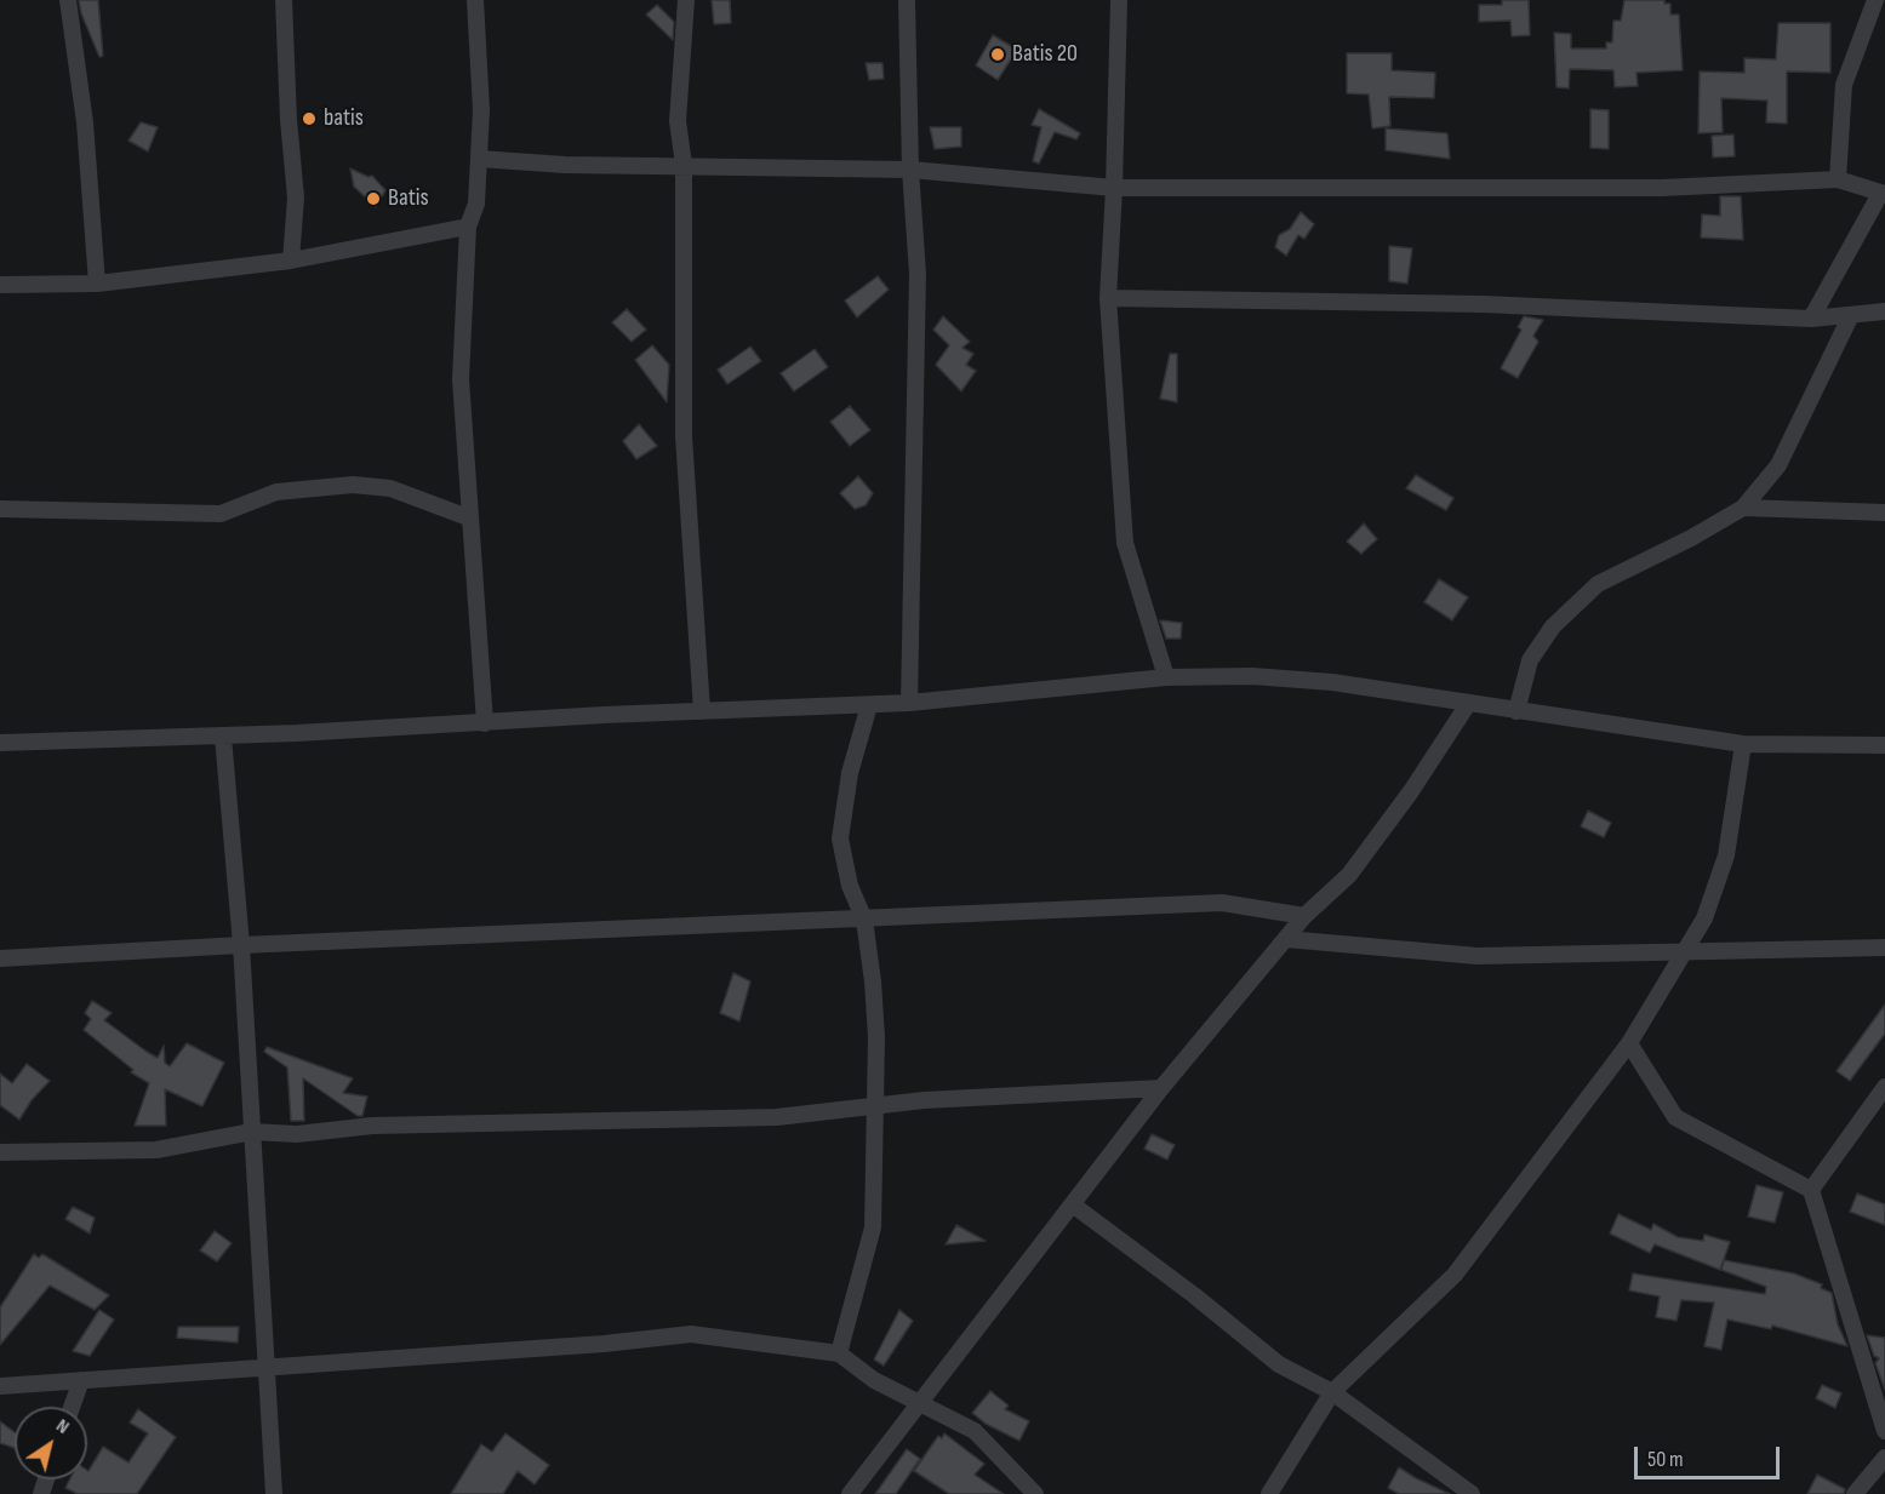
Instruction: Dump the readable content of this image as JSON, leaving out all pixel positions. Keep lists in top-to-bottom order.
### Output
{
  "places": ["Batis 20", "batis", "Batis"],
  "scale_bar": "50 m",
  "north": "top right"
}
